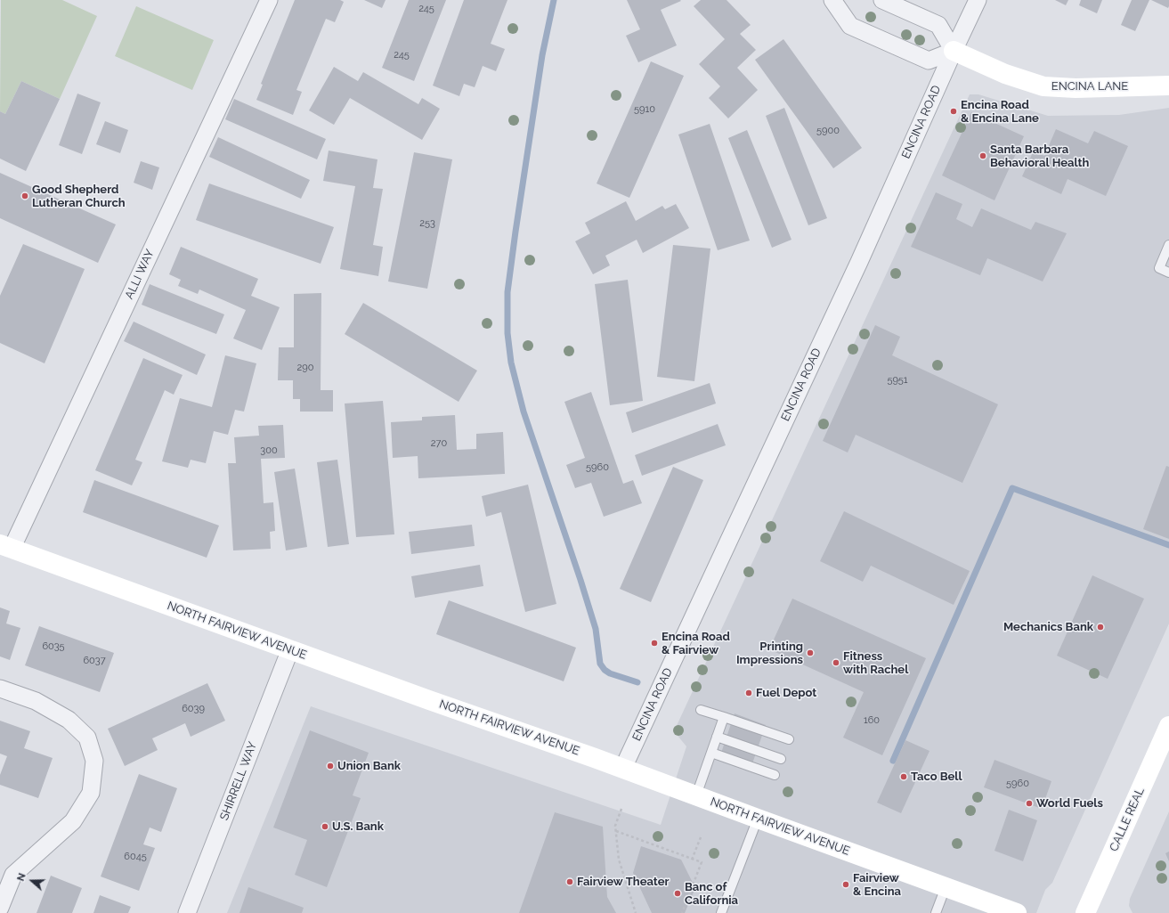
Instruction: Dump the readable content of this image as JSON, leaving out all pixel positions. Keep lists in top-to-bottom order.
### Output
{
  "streets": {
    "main road": ["ENCINA LANE", "NORTH FAIRVIEW AVENUE", "CALLE REAL"],
    "street": ["ENCINA ROAD", "ALLI WAY", "SHIRRELL WAY"]
  },
  "crossings": [
    ["ENCINA LANE", "ENCINA ROAD"],
    ["ENCINA ROAD", "NORTH FAIRVIEW AVENUE"],
    ["ALLI WAY", "NORTH FAIRVIEW AVENUE"],
    ["NORTH FAIRVIEW AVENUE", "SHIRRELL WAY"]
  ],
  "places": [
    "Encina Road & Encina Lane",
    "Santa Barbara Behavioral Health",
    "Good Shepherd Lutheran Church",
    "Mechanics Bank",
    "Encina Road & Fairview",
    "Printing Impressions",
    "Fitness with Rachel",
    "Fuel Depot",
    "Union Bank",
    "Taco Bell",
    "World Fuels",
    "U.S. Bank",
    "Fairview Theater",
    "Fairview & Encina",
    "Banc of California"
  ],
  "house_numbers": [
    "245",
    "245",
    "5910",
    "5900",
    "253",
    "290",
    "5951",
    "270",
    "300",
    "5960",
    "6035",
    "6037",
    "6039",
    "160",
    "5960",
    "6045"
  ],
  "north": "left"
}
